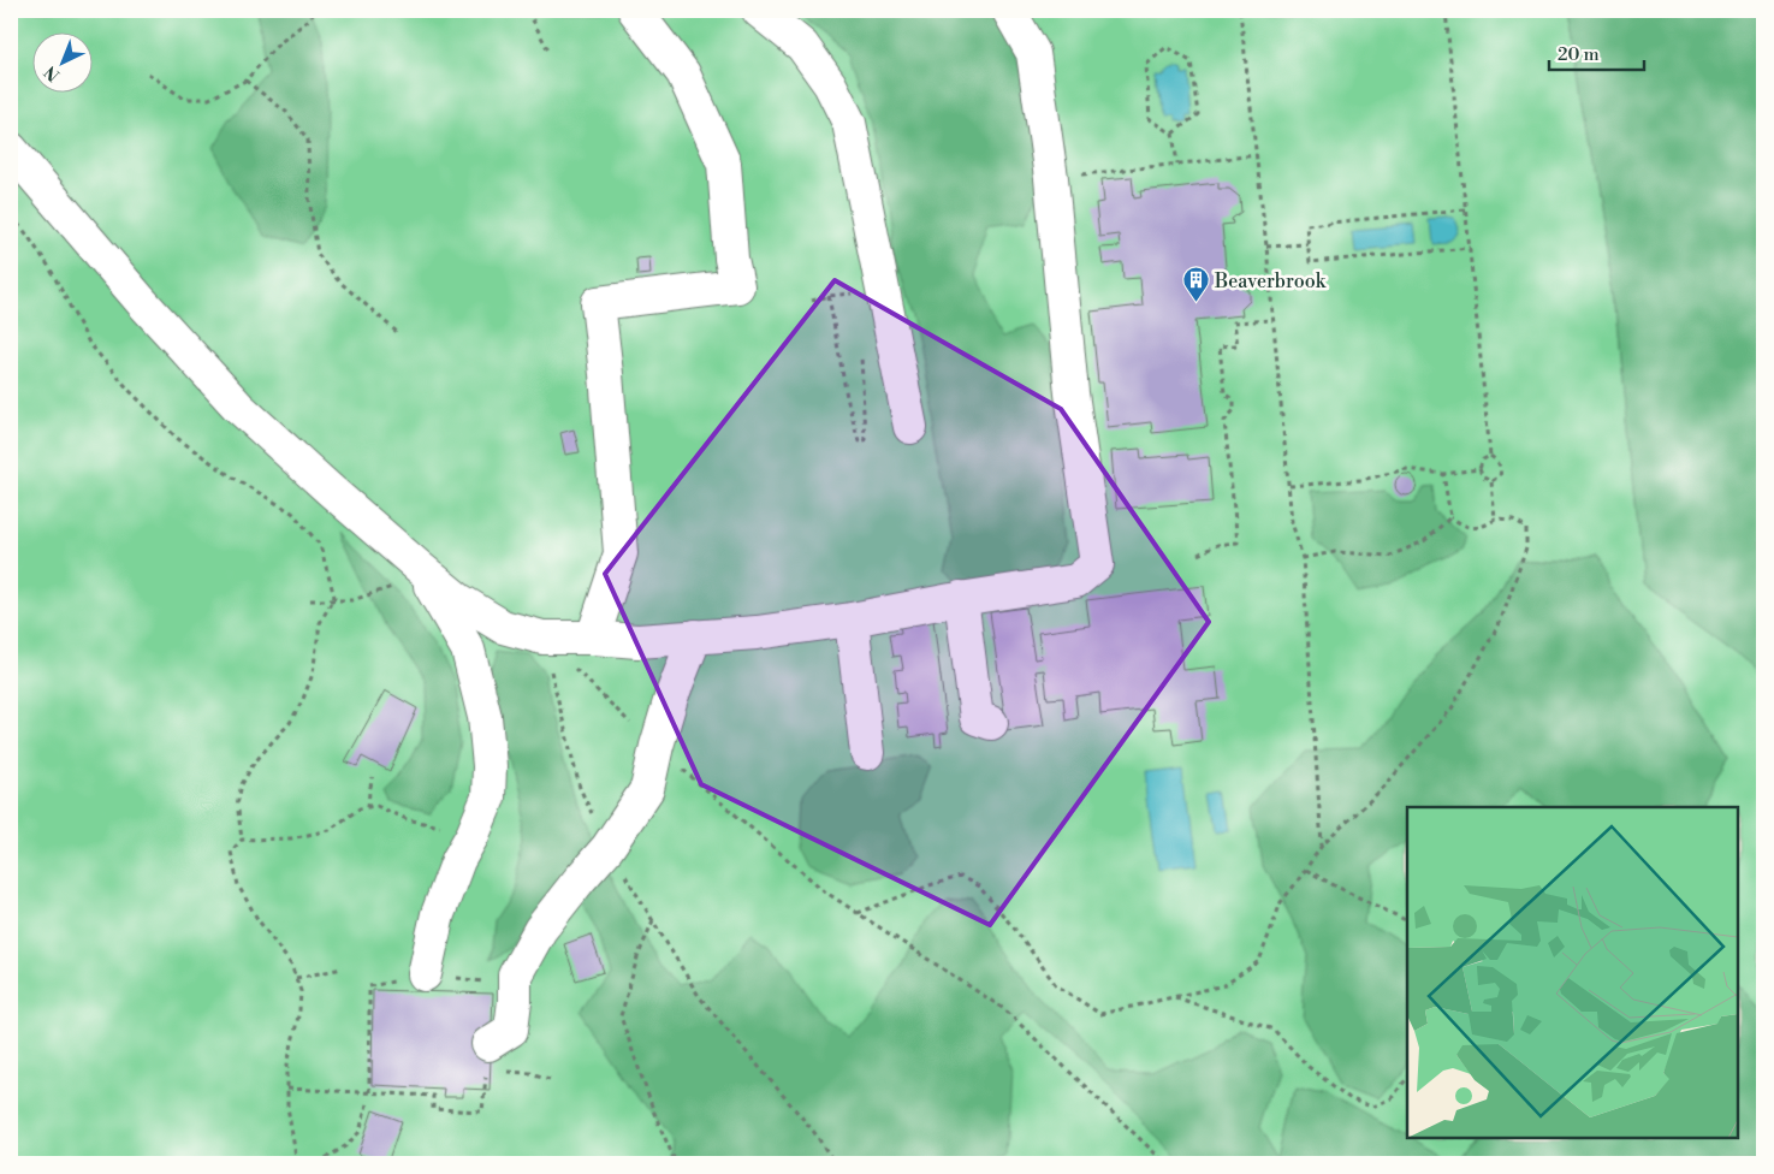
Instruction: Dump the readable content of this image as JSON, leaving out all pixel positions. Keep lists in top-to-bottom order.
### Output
{
  "places": {
    "building": ["Beaverbrook"]
  },
  "scale_bar": "20 m",
  "north": "bottom left"
}
